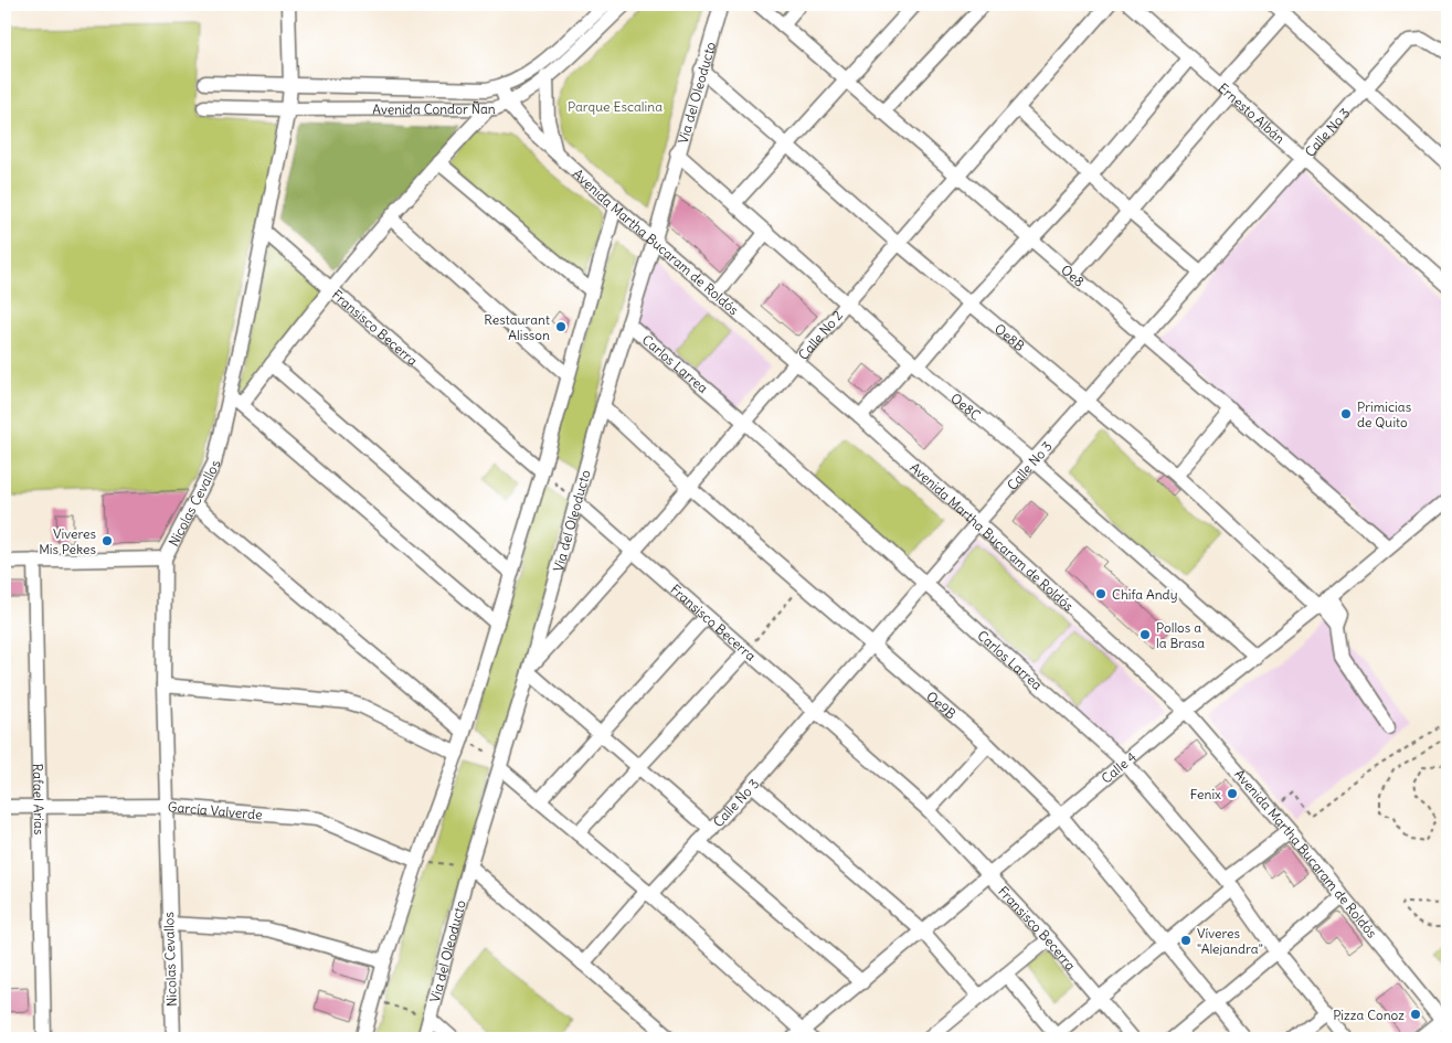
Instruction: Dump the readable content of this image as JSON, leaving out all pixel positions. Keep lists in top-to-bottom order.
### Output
{
  "streets": {
    "street": [
      "Via del Oleoducto",
      "Avenida Condor Ñan",
      "Ernesto Albán",
      "Calle No 3",
      "Avenida Martha Bucaram de Roldós",
      "Oe8",
      "Fransisco Becerra",
      "Calle No 2",
      "Oe8B",
      "Carlos Larrea",
      "Oe8C",
      "Nicolas Cevallos",
      "Oe9B",
      "Calle 4",
      "Rafael Arias",
      "García Valverde"
    ]
  },
  "crossings": [
    ["Via del Oleoducto", "Avenida Martha Bucaram de Roldós"],
    ["Via del Oleoducto", "Fransisco Becerra"],
    ["Via del Oleoducto", "Calle No 2"],
    ["Via del Oleoducto", "Oe8B"],
    ["Via del Oleoducto", "Carlos Larrea"],
    ["Via del Oleoducto", "Oe8C"],
    ["Via del Oleoducto", "Oe9B"],
    ["Avenida Condor Ñan", "Avenida Martha Bucaram de Roldós"],
    ["Avenida Condor Ñan", "Nicolas Cevallos"],
    ["Ernesto Albán", "Calle No 3"],
    ["Calle No 3", "Avenida Martha Bucaram de Roldós"],
    ["Calle No 3", "Oe8"],
    ["Calle No 3", "Fransisco Becerra"],
    ["Calle No 3", "Oe8B"],
    ["Calle No 3", "Carlos Larrea"],
    ["Calle No 3", "Oe8C"],
    ["Calle No 3", "Oe9B"],
    ["Avenida Martha Bucaram de Roldós", "Calle No 2"],
    ["Avenida Martha Bucaram de Roldós", "Calle 4"],
    ["Oe8", "Calle No 2"],
    ["Oe8", "Calle 4"],
    ["Fransisco Becerra", "Calle No 2"],
    ["Fransisco Becerra", "Nicolas Cevallos"],
    ["Fransisco Becerra", "Calle 4"],
    ["Calle No 2", "Oe8B"],
    ["Calle No 2", "Carlos Larrea"],
    ["Calle No 2", "Oe8C"],
    ["Calle No 2", "Oe9B"],
    ["Oe8B", "Calle 4"],
    ["Carlos Larrea", "Calle 4"],
    ["Oe8C", "Calle 4"],
    ["Nicolas Cevallos", "García Valverde"],
    ["Oe9B", "Calle 4"],
    ["Rafael Arias", "García Valverde"]
  ],
  "parks": ["Parque Escalina"],
  "places": [
    "Restaurant Alisson",
    "Primicias de Quito",
    "Viveres Mis Pekes",
    "Chifa Andy",
    "Pollos a la Brasa",
    "Fenix",
    "Víveres \"Alejandra\"",
    "Pizza Conoz"
  ]
}
